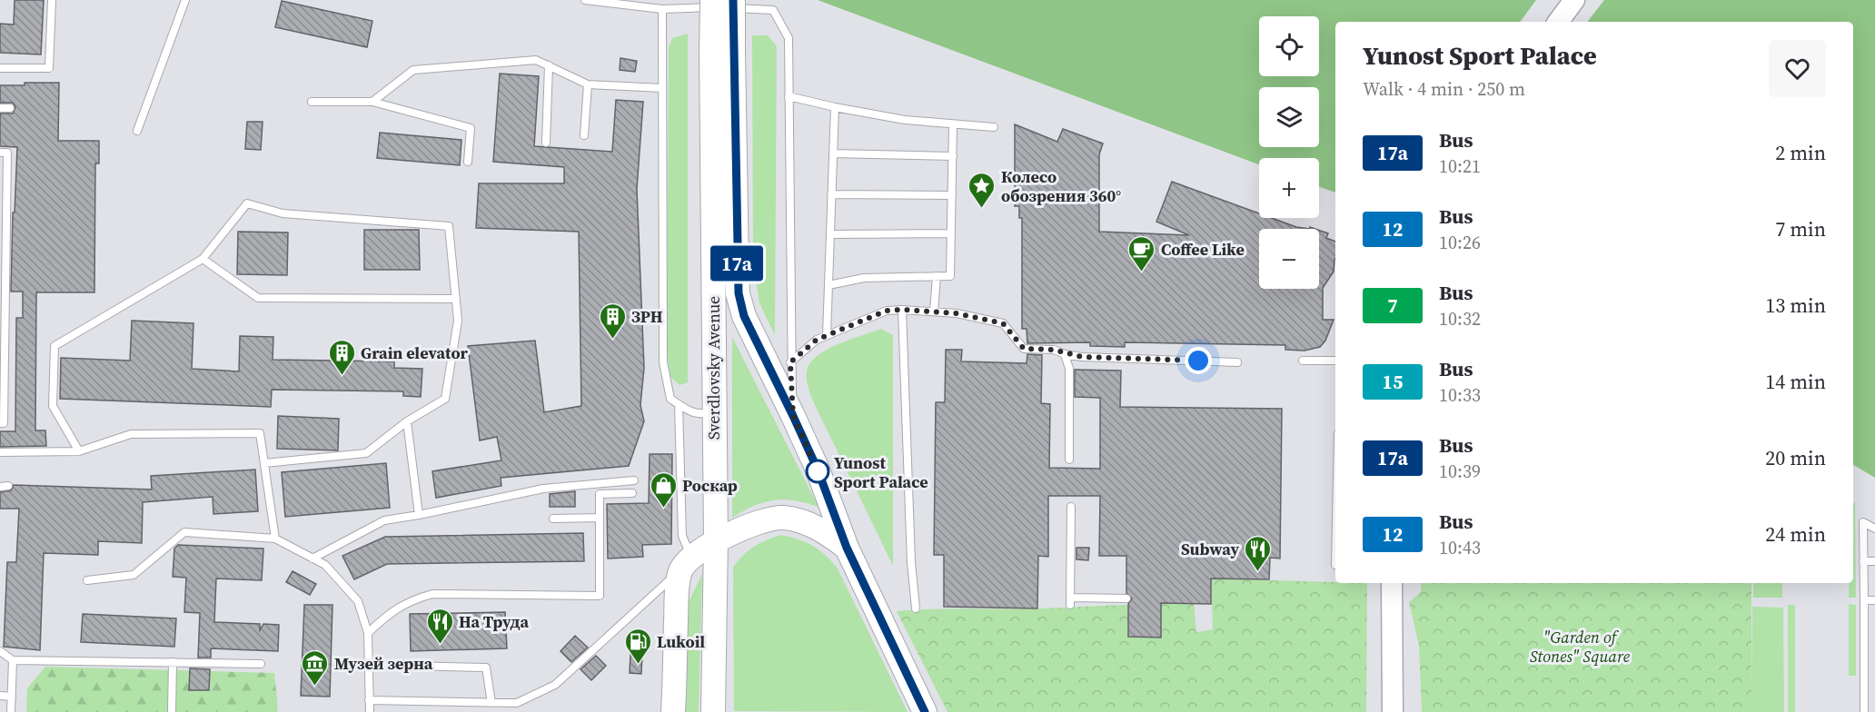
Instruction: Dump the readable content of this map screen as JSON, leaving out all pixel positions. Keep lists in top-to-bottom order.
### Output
{
  "streets": {
    "main road": ["Sverdlovsky Avenue"]
  },
  "parks": ["\"Garden of Stones\" Square"],
  "places": {
    "place": ["Колесо обозрения 360°"],
    "cafe": ["Coffee Like"],
    "building": ["ЗРН", "Grain elevator"],
    "other": ["Yunost Sport Palace"],
    "shop": ["Роскар"],
    "restaurant": ["Subway", "На Труда"],
    "fuel station": ["Lukoil"],
    "museum": ["Музей зерна"]
  },
  "lines": ["bus line 17a"],
  "page": {
    "on_map": "17a",
    "map_buttons": ["+", "−"],
    "heading": ["Yunost Sport Palace", "Walk · 4 min · 250 m"],
    "list": [
      {
        "mark": "17a",
        "name": "Bus",
        "note": "10:21",
        "value": "2 min"
      },
      {
        "mark": "12",
        "name": "Bus",
        "note": "10:26",
        "value": "7 min"
      },
      {
        "mark": "7",
        "name": "Bus",
        "note": "10:32",
        "value": "13 min"
      },
      {
        "mark": "15",
        "name": "Bus",
        "note": "10:33",
        "value": "14 min"
      },
      {
        "mark": "17a",
        "name": "Bus",
        "note": "10:39",
        "value": "20 min"
      },
      {
        "mark": "12",
        "name": "Bus",
        "note": "10:43",
        "value": "24 min"
      }
    ]
  }
}
